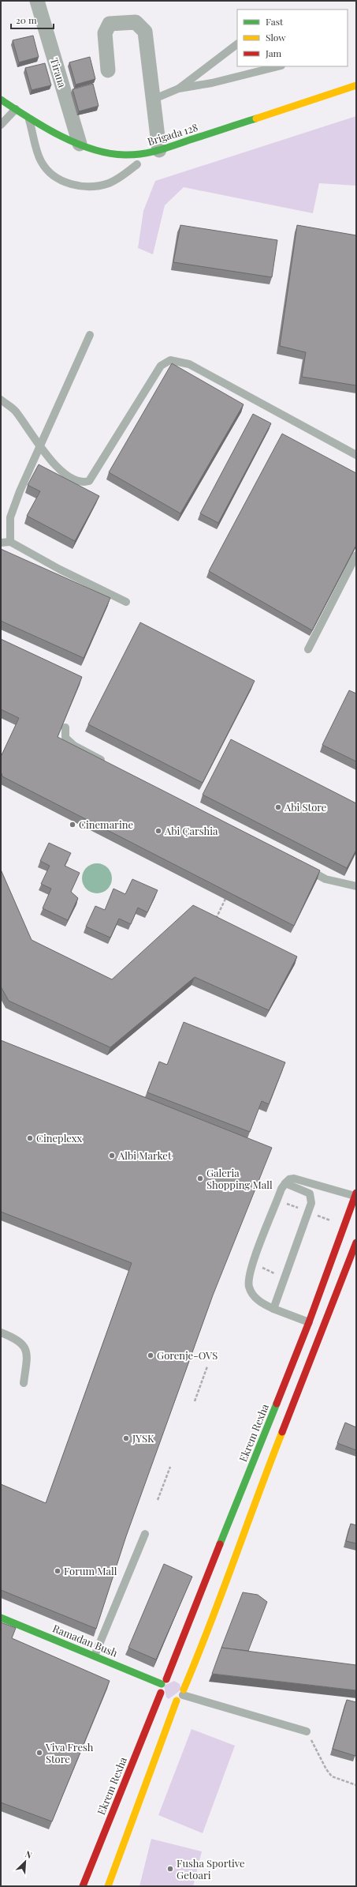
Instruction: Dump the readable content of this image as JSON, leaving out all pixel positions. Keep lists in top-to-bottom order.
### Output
{
  "streets": {
    "street": [
      "Tirana",
      "Brigada 128",
      "Ekrem Rexha",
      "Ramadan Bush"
    ]
  },
  "crossings": [
    ["Tirana", "Brigada 128"],
    ["Ekrem Rexha", "Ramadan Bush"]
  ],
  "places": [
    "Abi Store",
    "Cinemarine",
    "Abi Çarshia",
    "Cineplexx",
    "Albi Market",
    "Galeria Shopping Mall",
    "Gorenje-OVS",
    "JYSK",
    "Forum Mall",
    "Viva Fresh Store",
    "Fusha Sportive Getoari"
  ],
  "legend": ["Fast", "Slow", "Jam"],
  "scale_bar": "20 m",
  "north": "top right"
}
